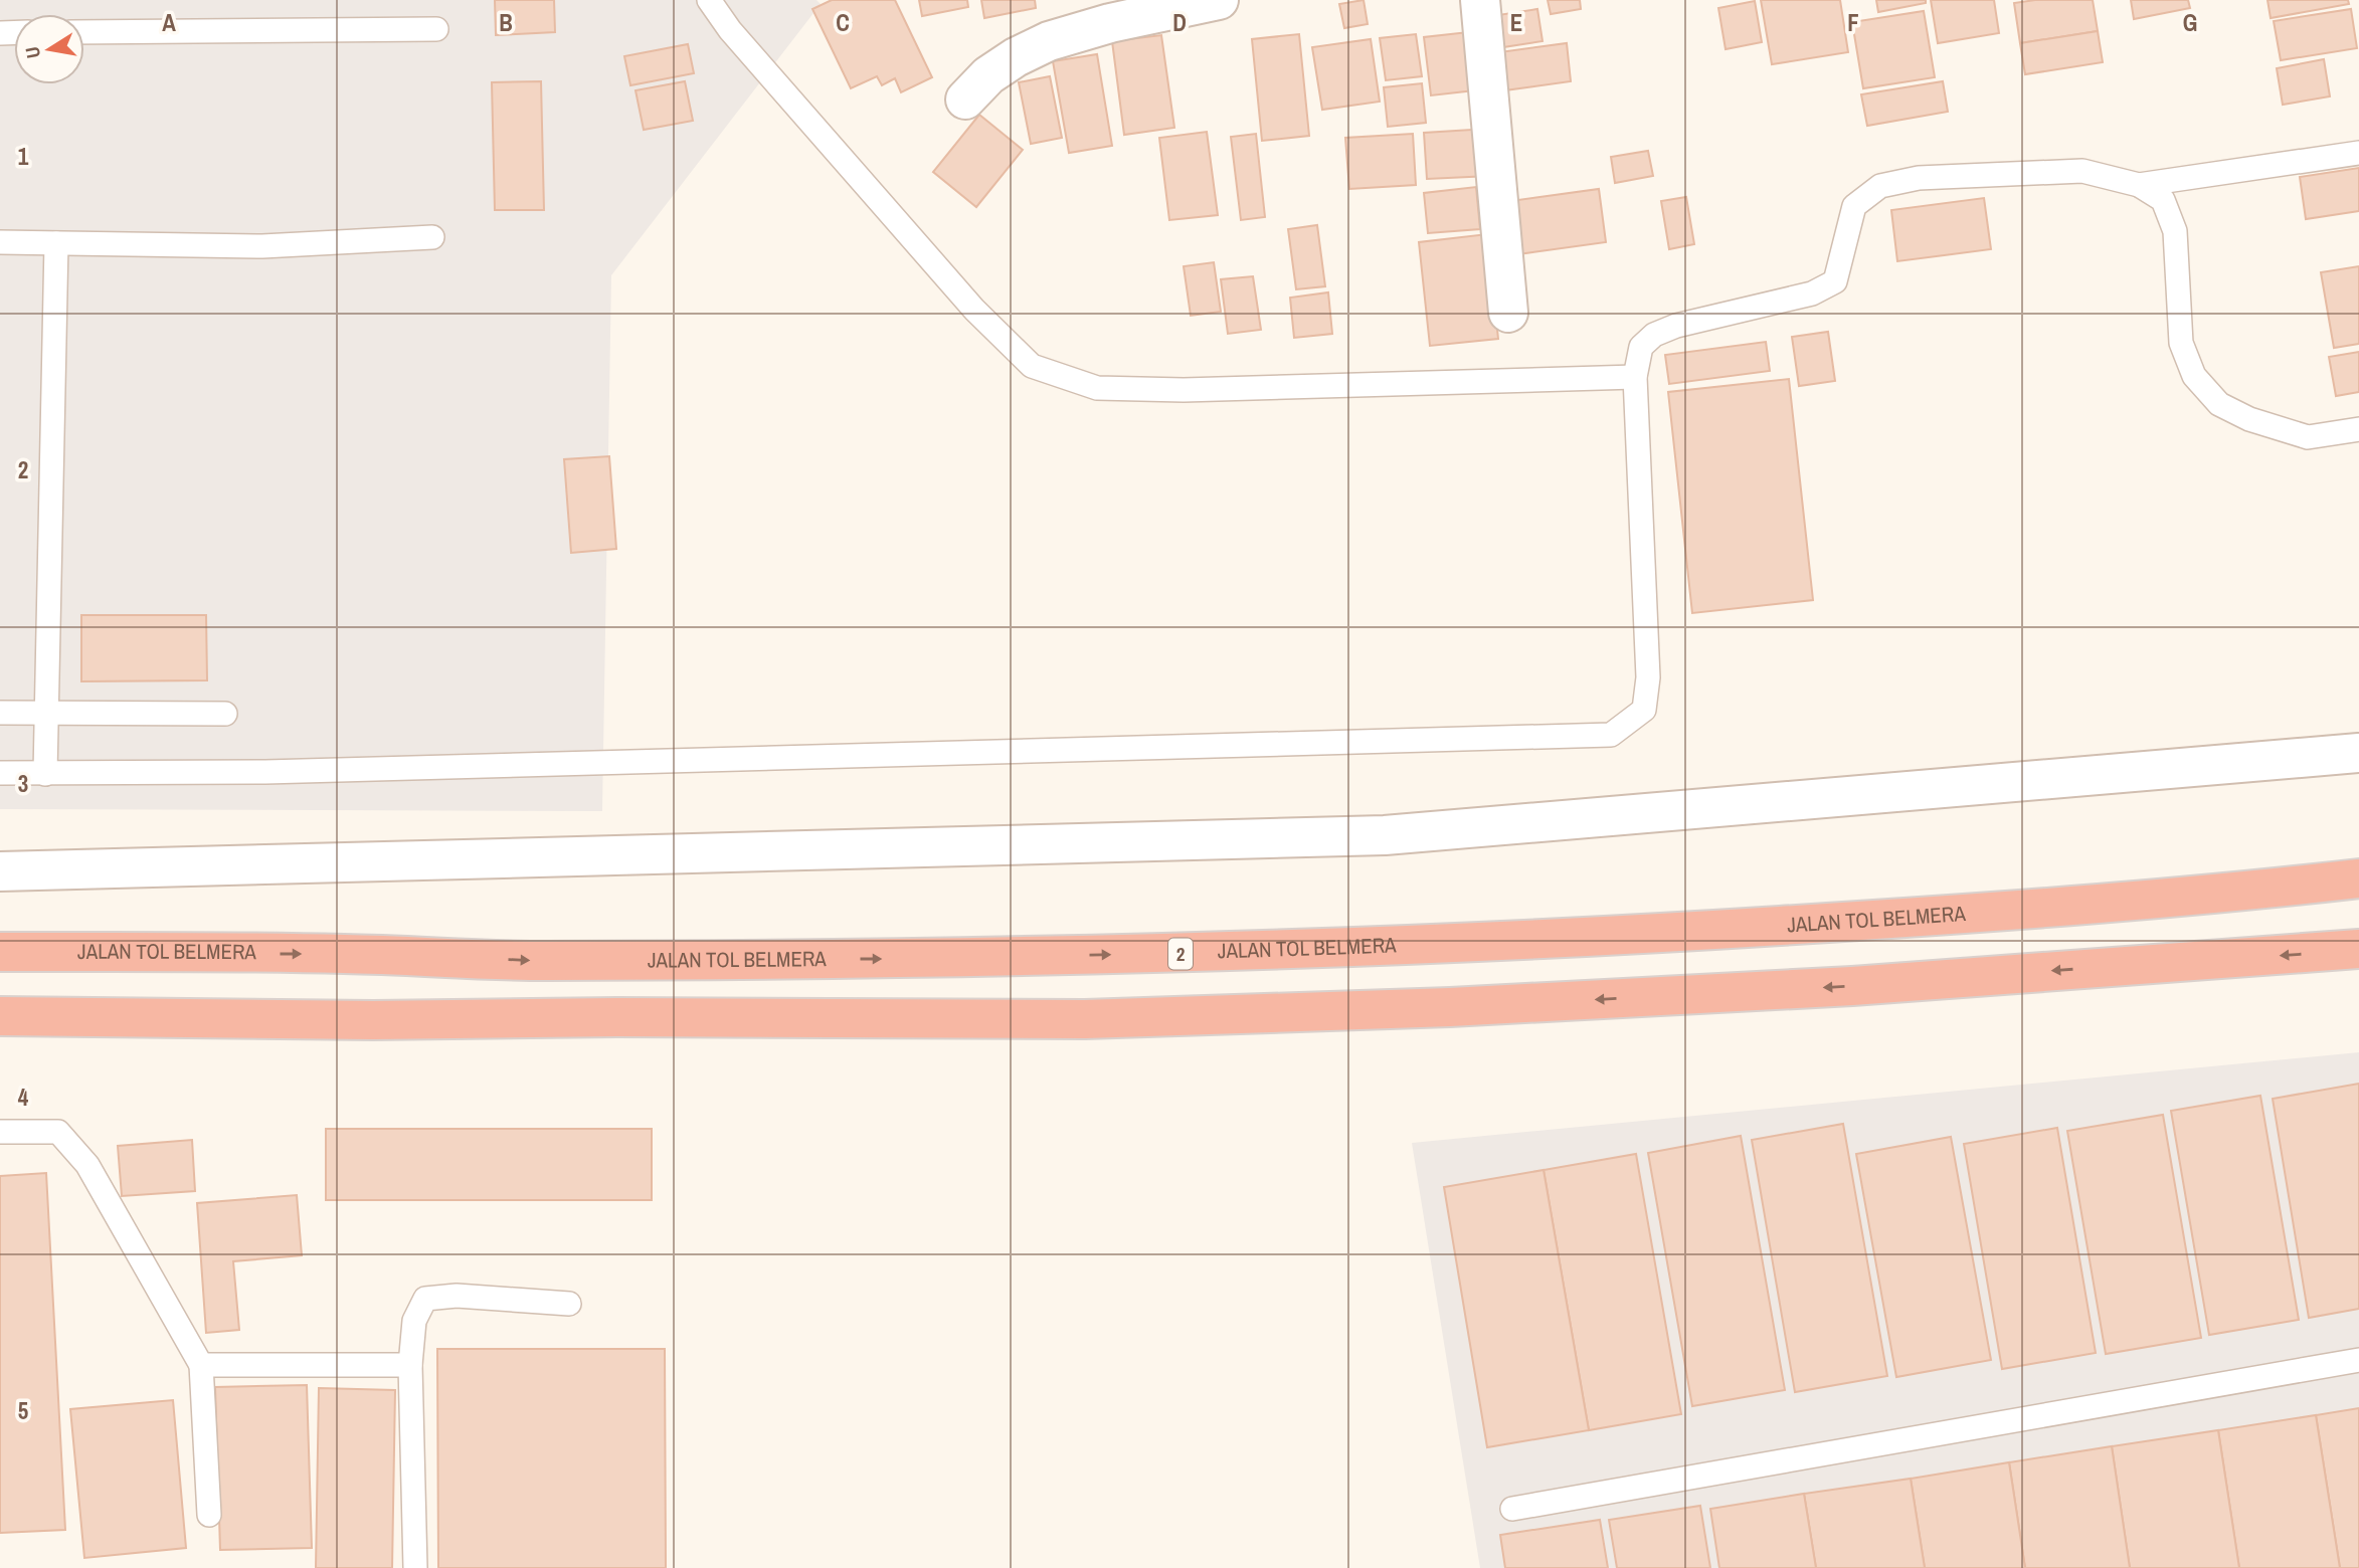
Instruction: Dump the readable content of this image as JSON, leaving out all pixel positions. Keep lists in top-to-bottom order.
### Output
{
  "streets": {
    "highway": ["JALAN TOL BELMERA", "2"]
  },
  "north": "left",
  "grid": {
    "columns": [
      "A",
      "B",
      "C",
      "D",
      "E",
      "F",
      "G"
    ],
    "rows": [
      "1",
      "2",
      "3",
      "4",
      "5"
    ]
  }
}
